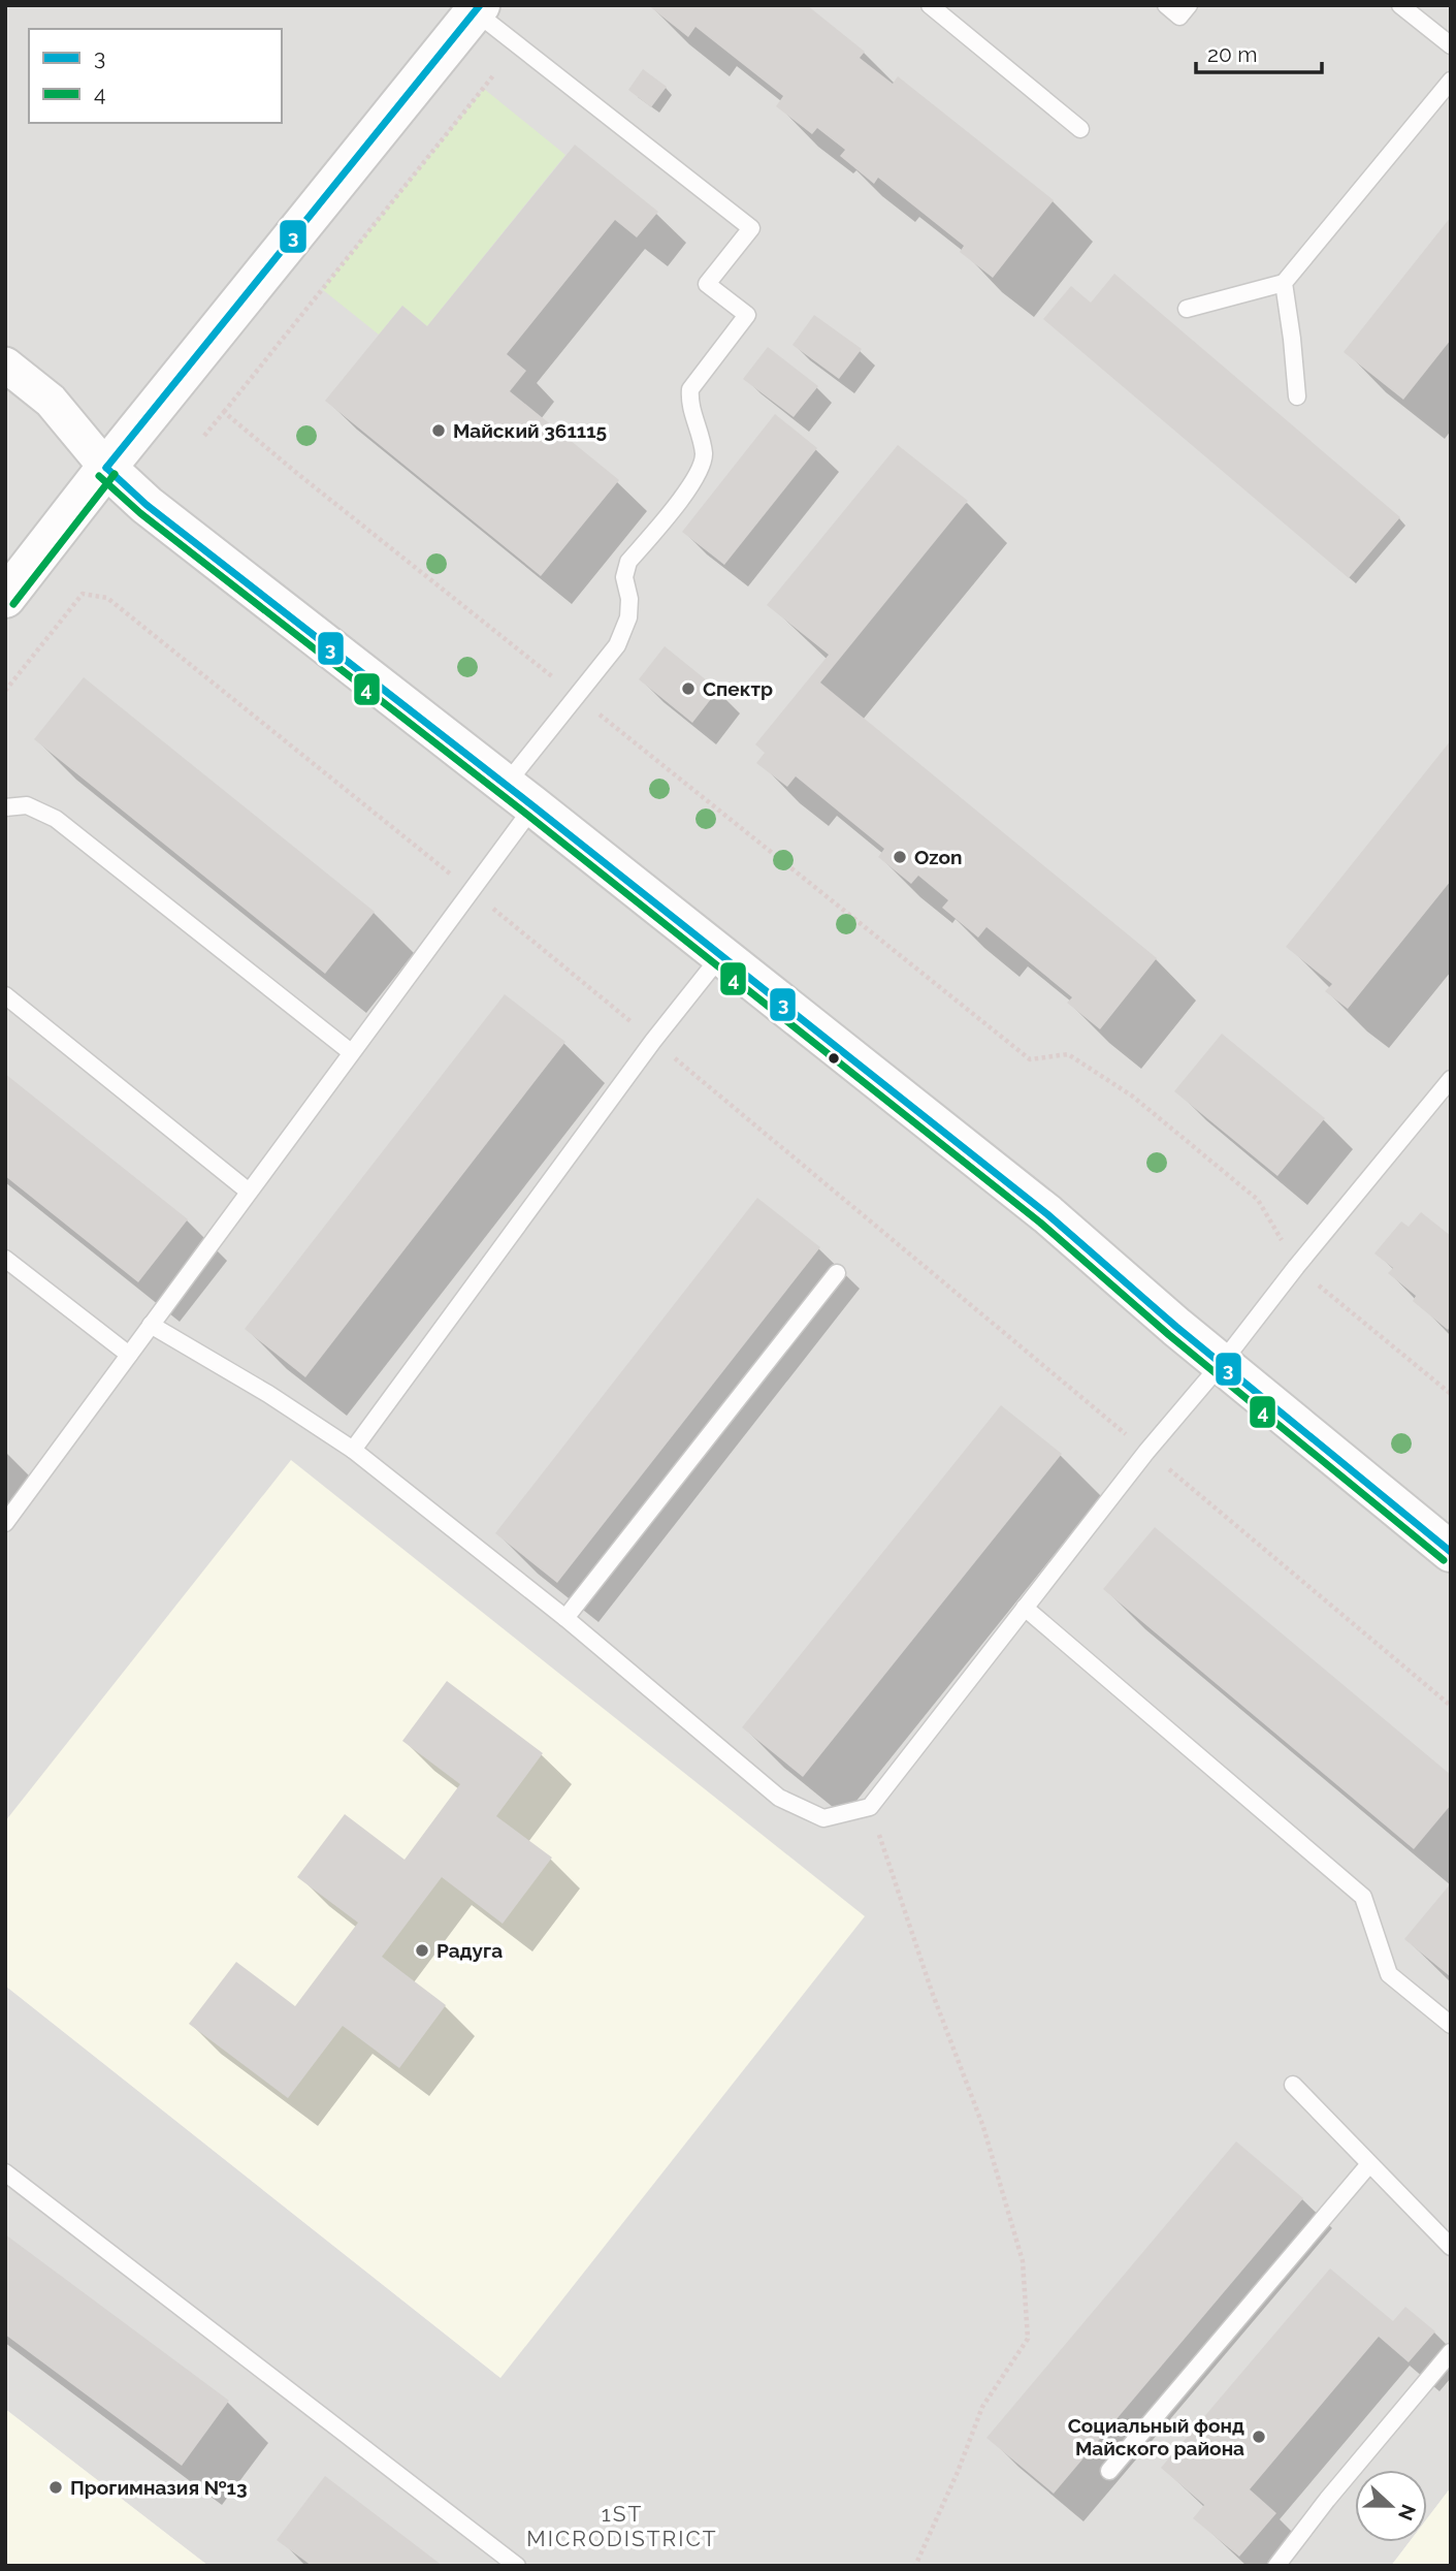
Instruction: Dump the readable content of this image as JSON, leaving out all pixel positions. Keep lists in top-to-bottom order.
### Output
{
  "districts": ["1ST MICRODISTRICT"],
  "places": [
    "Майский 361115",
    "Спектр",
    "Ozon",
    "Радуга",
    "Социальный фонд Майского района",
    "Прогимназия №13"
  ],
  "lines": ["transit line 3", "transit line 4"],
  "legend": ["3", "4"],
  "scale_bar": "20 m",
  "north": "right"
}
